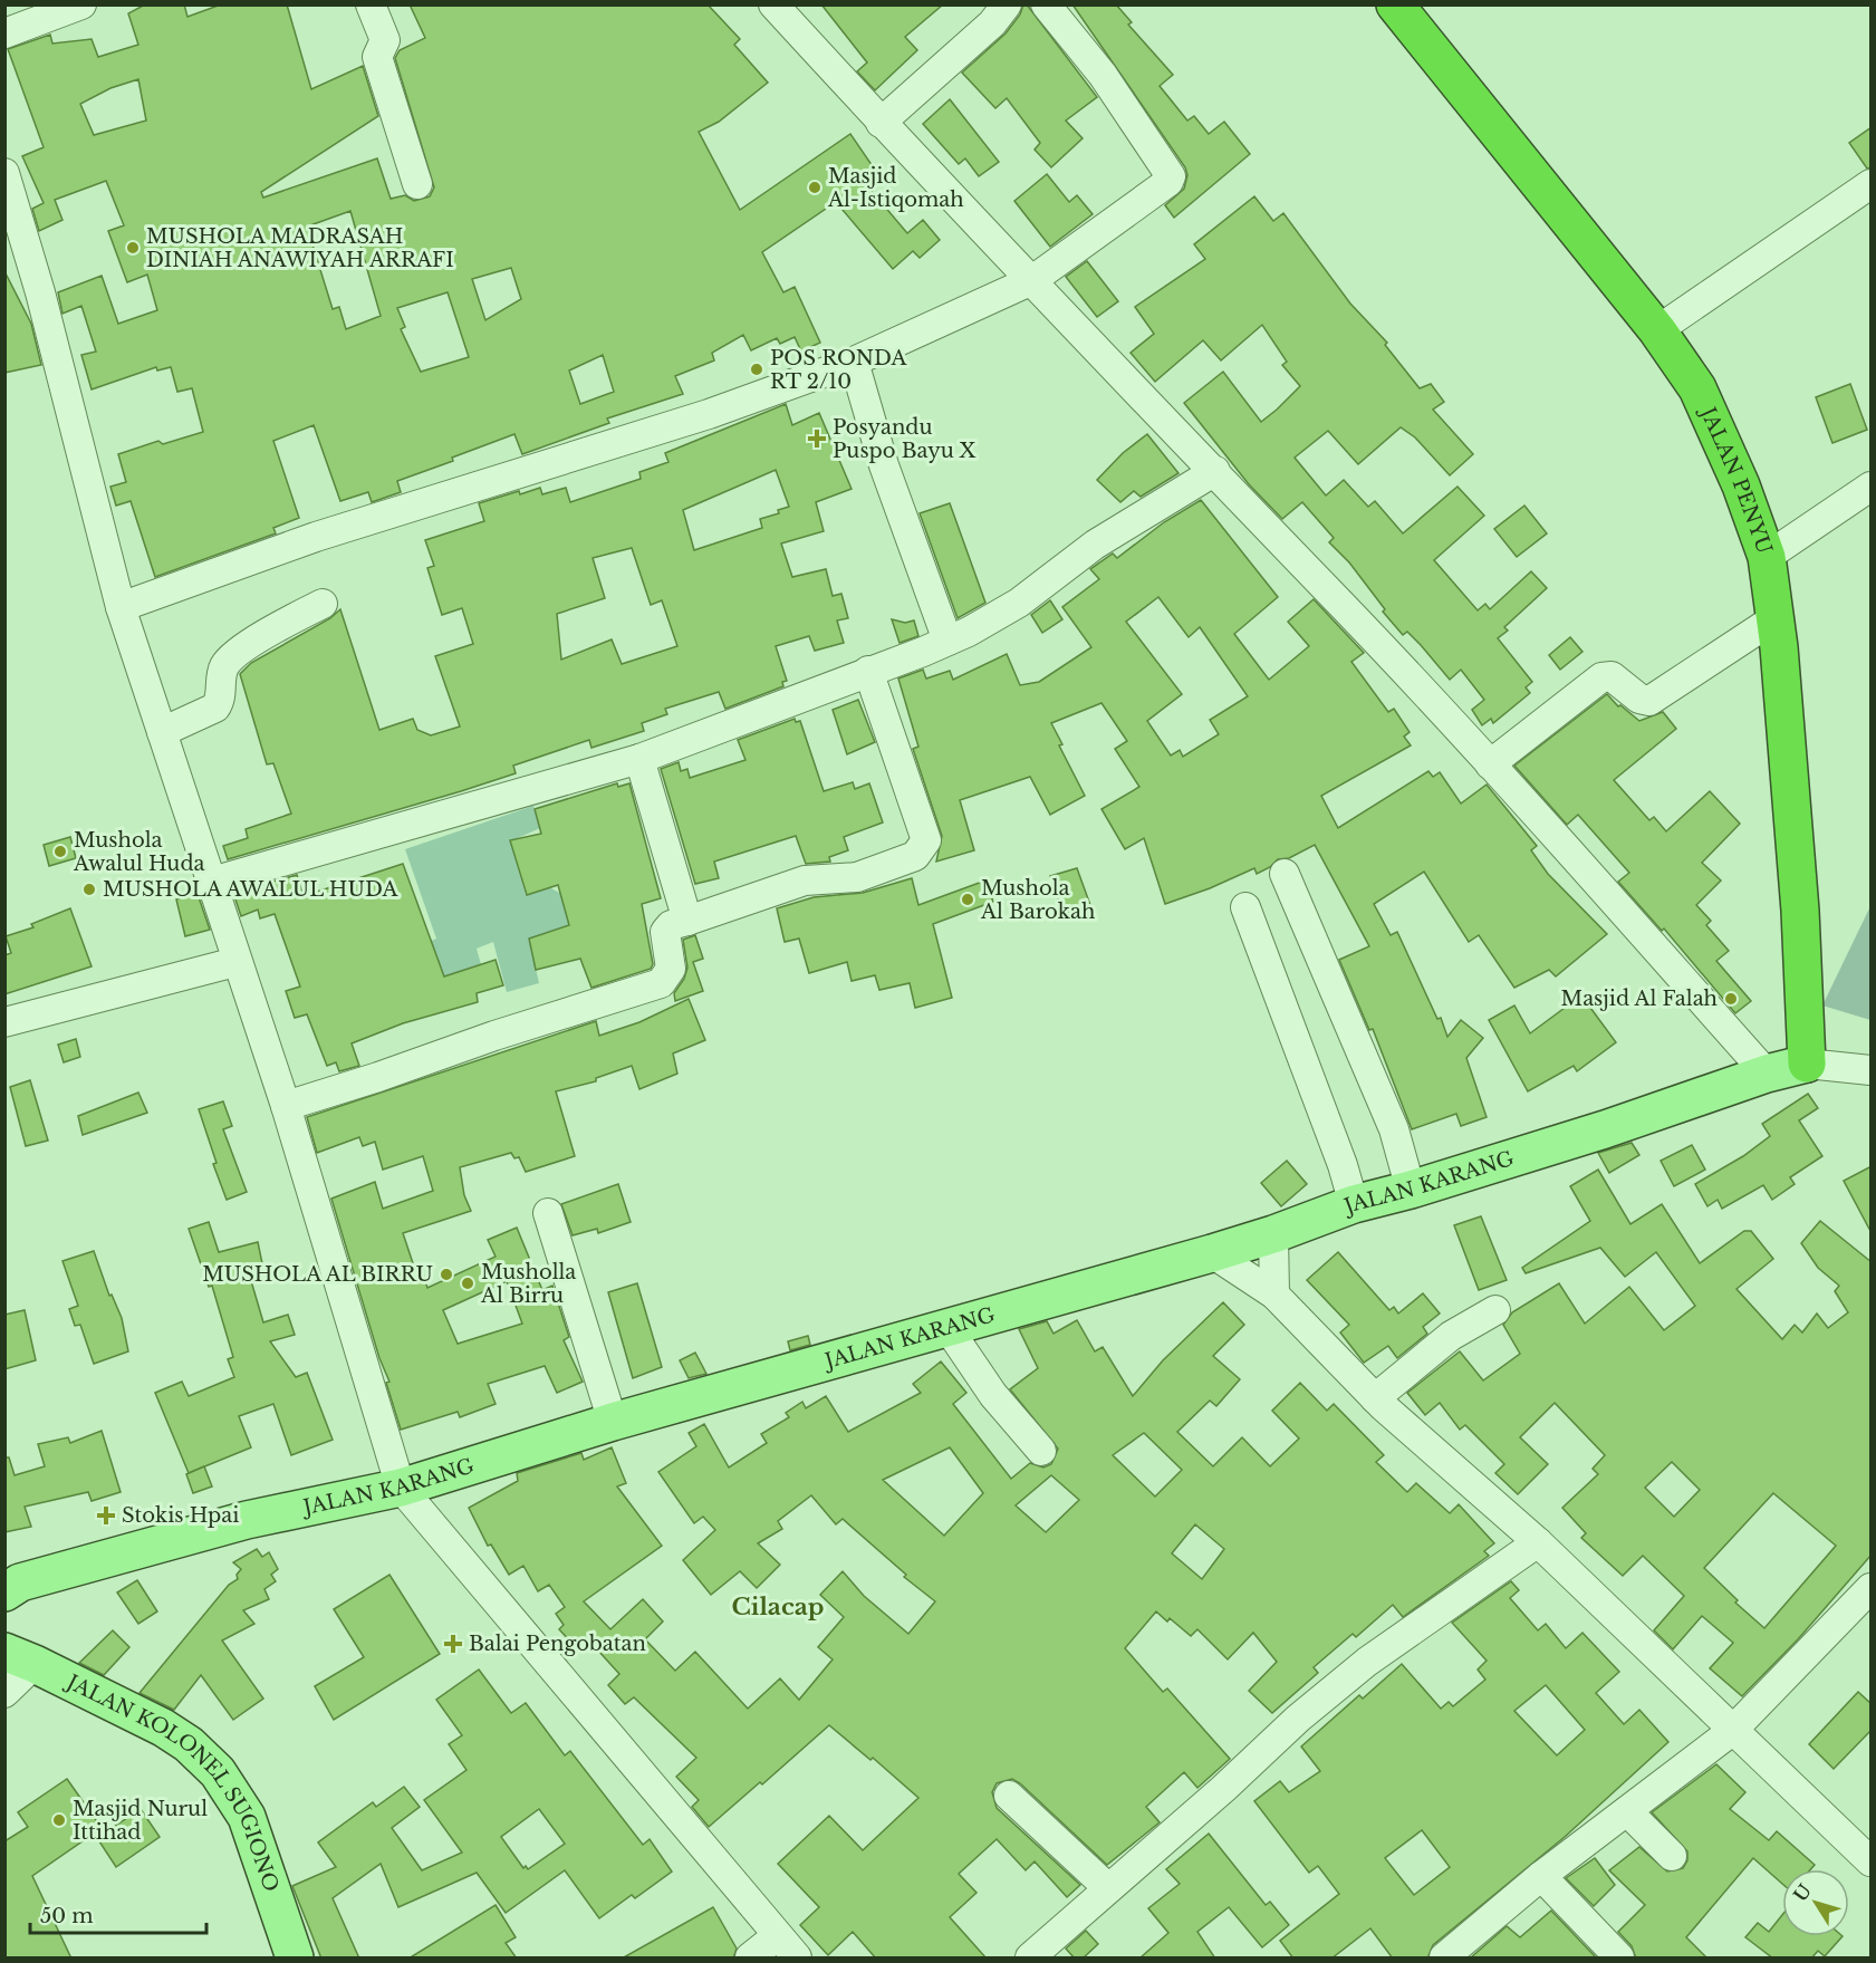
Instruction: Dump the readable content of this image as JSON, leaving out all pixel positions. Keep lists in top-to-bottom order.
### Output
{
  "streets": {
    "highway": ["JALAN PENYU"],
    "main road": ["JALAN KARANG", "JALAN KOLONEL SUGIONO"]
  },
  "crossings": [
    ["JALAN PENYU", "JALAN KARANG"]
  ],
  "districts": ["Cilacap"],
  "places": {
    "other": [
      "Masjid Al-Istiqomah",
      "MUSHOLA MADRASAH DINIAH ANAWIYAH ARRAFI",
      "POS RONDA RT 2/10",
      "Mushola Awalul Huda",
      "MUSHOLA AWALUL HUDA",
      "Mushola Al Barokah",
      "Masjid Al Falah",
      "MUSHOLA AL BIRRU",
      "Musholla Al Birru",
      "Masjid Nurul Ittihad"
    ],
    "health": ["Posyandu Puspo Bayu X", "Stokis Hpai", "Balai Pengobatan"]
  },
  "scale_bar": "50 m",
  "north": "top left"
}
